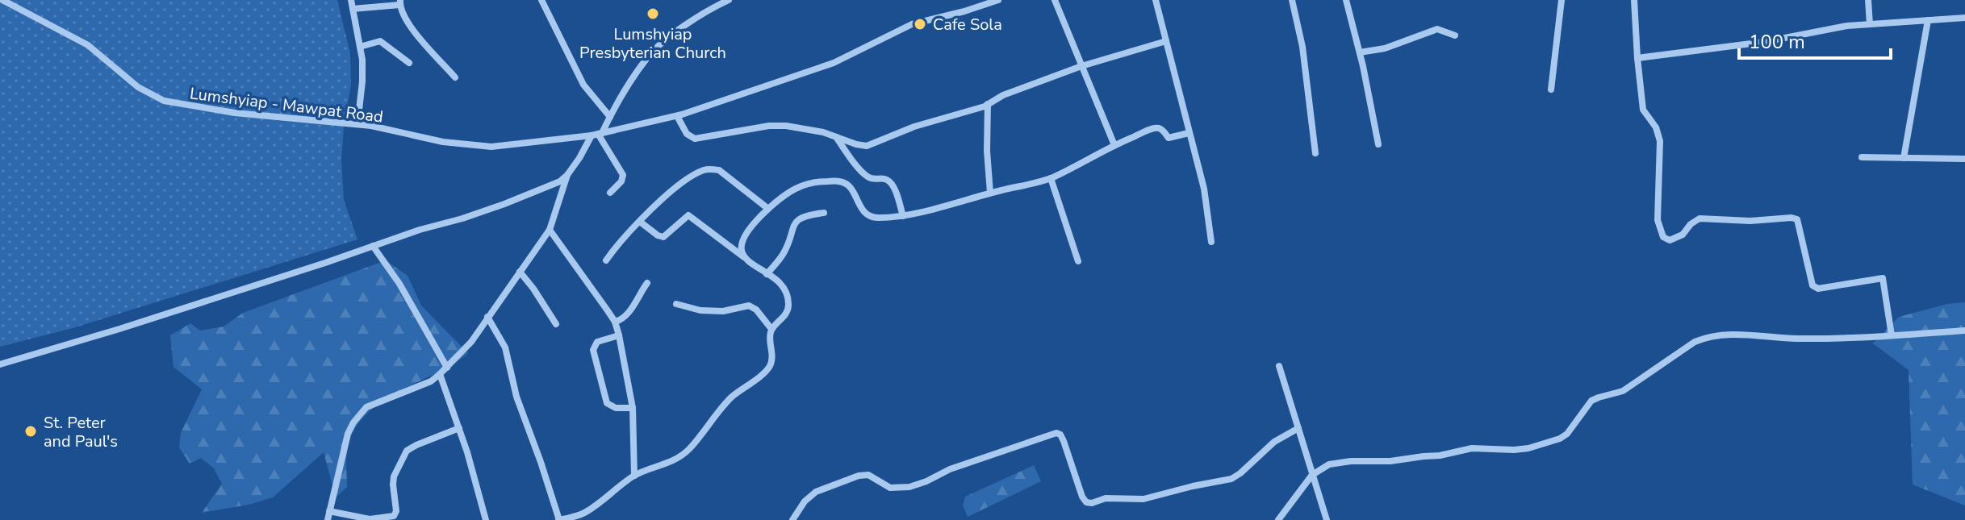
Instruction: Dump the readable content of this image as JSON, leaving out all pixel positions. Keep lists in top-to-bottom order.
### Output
{
  "streets": {
    "street": ["Lumshyiap - Mawpat Road"]
  },
  "places": ["Lumshyiap Presbyterian Church", "Cafe Sola", "St. Peter and Paul's"],
  "scale_bar": "100 m"
}
